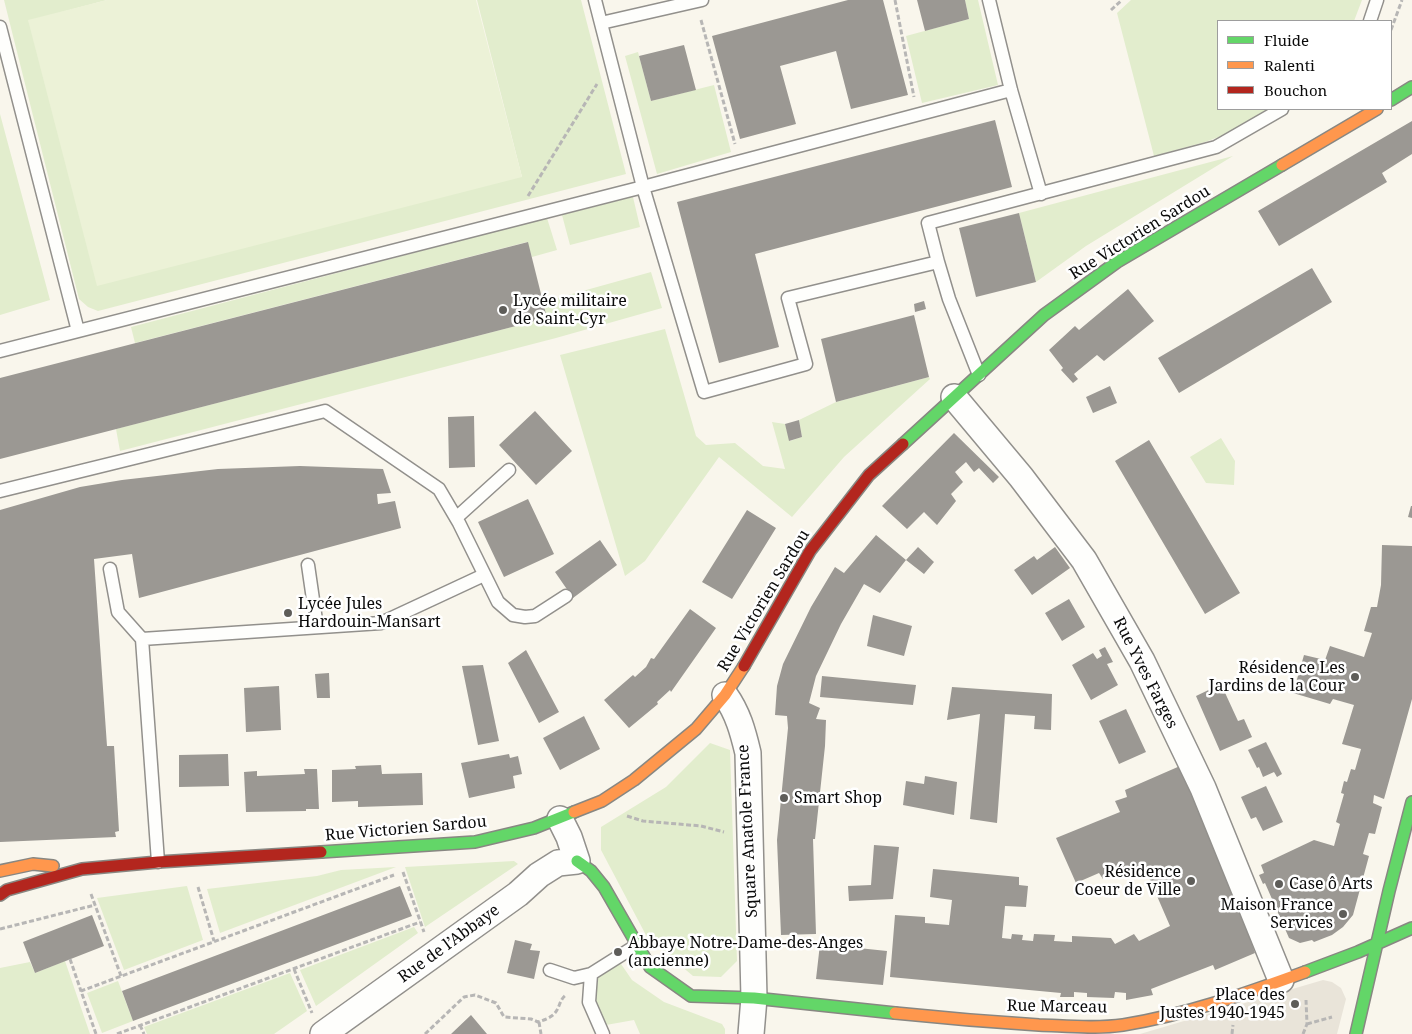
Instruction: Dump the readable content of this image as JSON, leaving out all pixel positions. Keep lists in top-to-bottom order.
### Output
{
  "streets": {
    "street": [
      "Rue Victorien Sardou",
      "Rue Yves Farges",
      "Square Anatole France",
      "Rue de l’Abbaye",
      "Rue Marceau"
    ]
  },
  "crossings": [
    ["Rue Victorien Sardou", "Rue Yves Farges"],
    ["Rue Victorien Sardou", "Square Anatole France"],
    ["Rue Yves Farges", "Rue Marceau"],
    ["Square Anatole France", "Rue Marceau"]
  ],
  "places": [
    "Lycée militaire de Saint-Cyr",
    "Lycée Jules Hardouin-Mansart",
    "Résidence Les Jardins de la Cour",
    "Smart Shop",
    "Résidence Coeur de Ville",
    "Case ô Arts",
    "Maison France Services",
    "Abbaye Notre-Dame-des-Anges (ancienne)",
    "Place des Justes 1940-1945"
  ],
  "legend": ["Fluide", "Ralenti", "Bouchon"]
}
